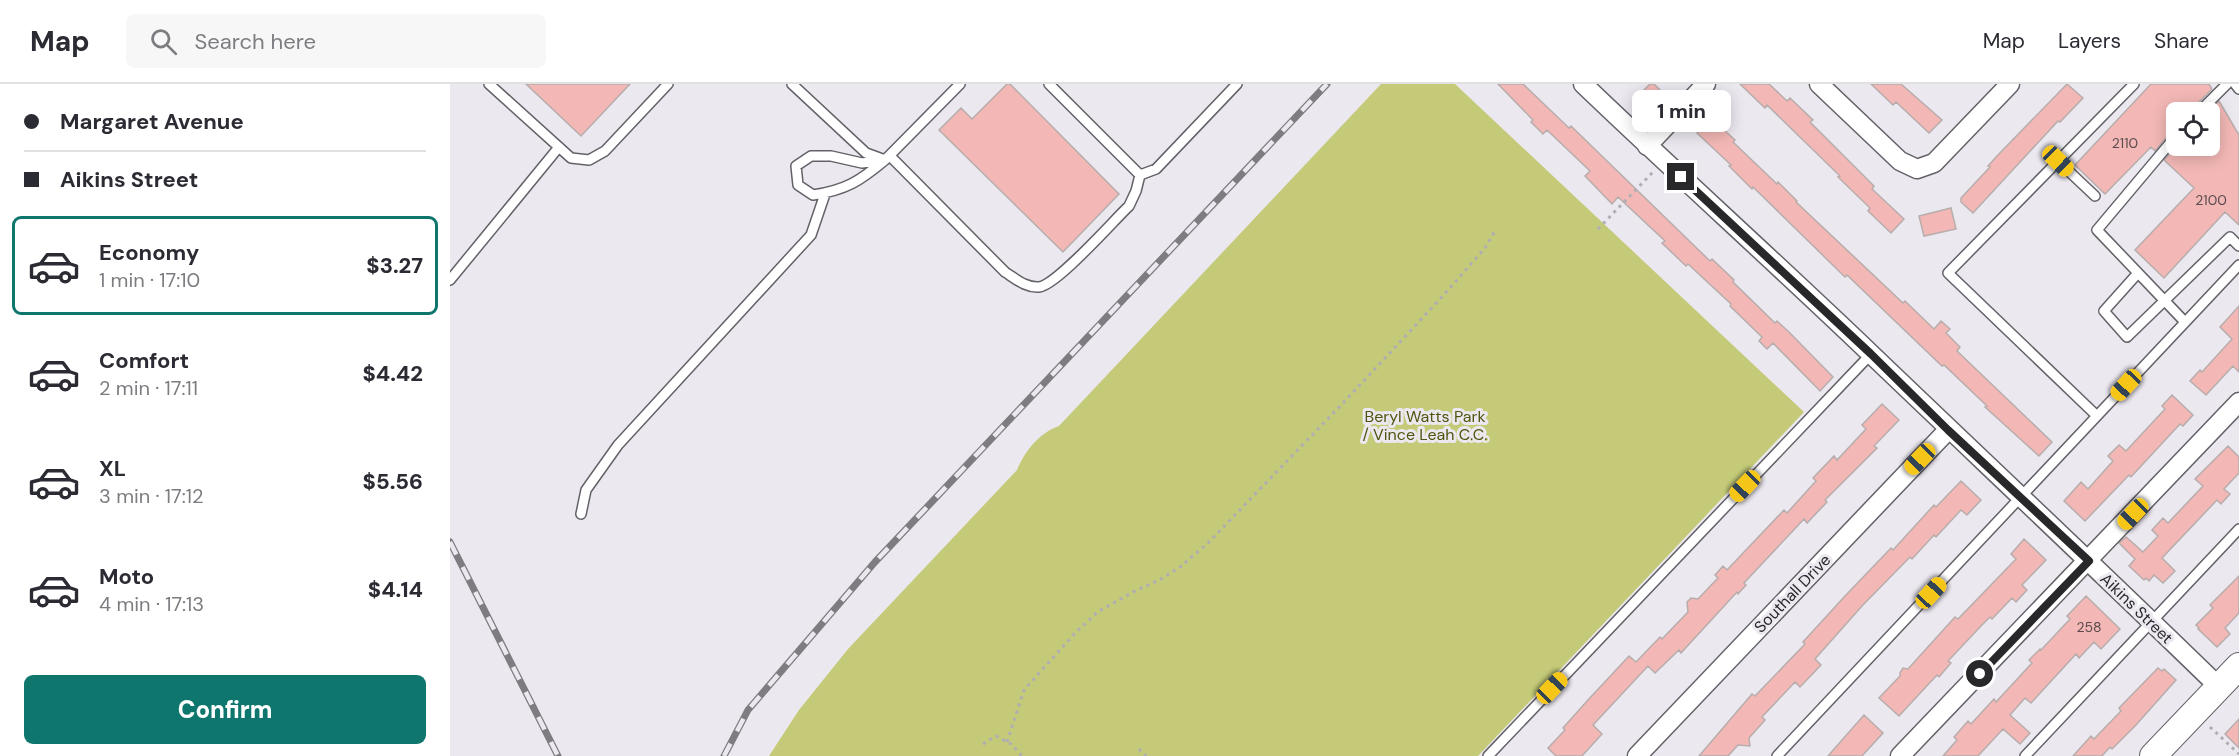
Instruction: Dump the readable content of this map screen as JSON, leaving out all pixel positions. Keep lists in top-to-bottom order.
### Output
{
  "streets": {
    "street": ["Southall Drive", "Aikins Street"]
  },
  "crossings": [
    ["Southall Drive", "Aikins Street"]
  ],
  "parks": ["Beryl Watts Park / Vince Leah C.C."],
  "house_numbers": ["2110", "2100", "258"],
  "page": {
    "header": "Map",
    "search": "Search here",
    "nav": ["Map", "Layers", "Share"],
    "banner": ["Margaret Avenue", "Aikins Street"],
    "bubble": "1 min",
    "list": [
      {
        "name": "Economy",
        "note": "1 min · 17:10",
        "value": "$3.27"
      },
      {
        "name": "Comfort",
        "note": "2 min · 17:11",
        "value": "$4.42"
      },
      {
        "name": "XL",
        "note": "3 min · 17:12",
        "value": "$5.56"
      },
      {
        "name": "Moto",
        "note": "4 min · 17:13",
        "value": "$4.14"
      }
    ],
    "buttons": "Confirm"
  }
}
